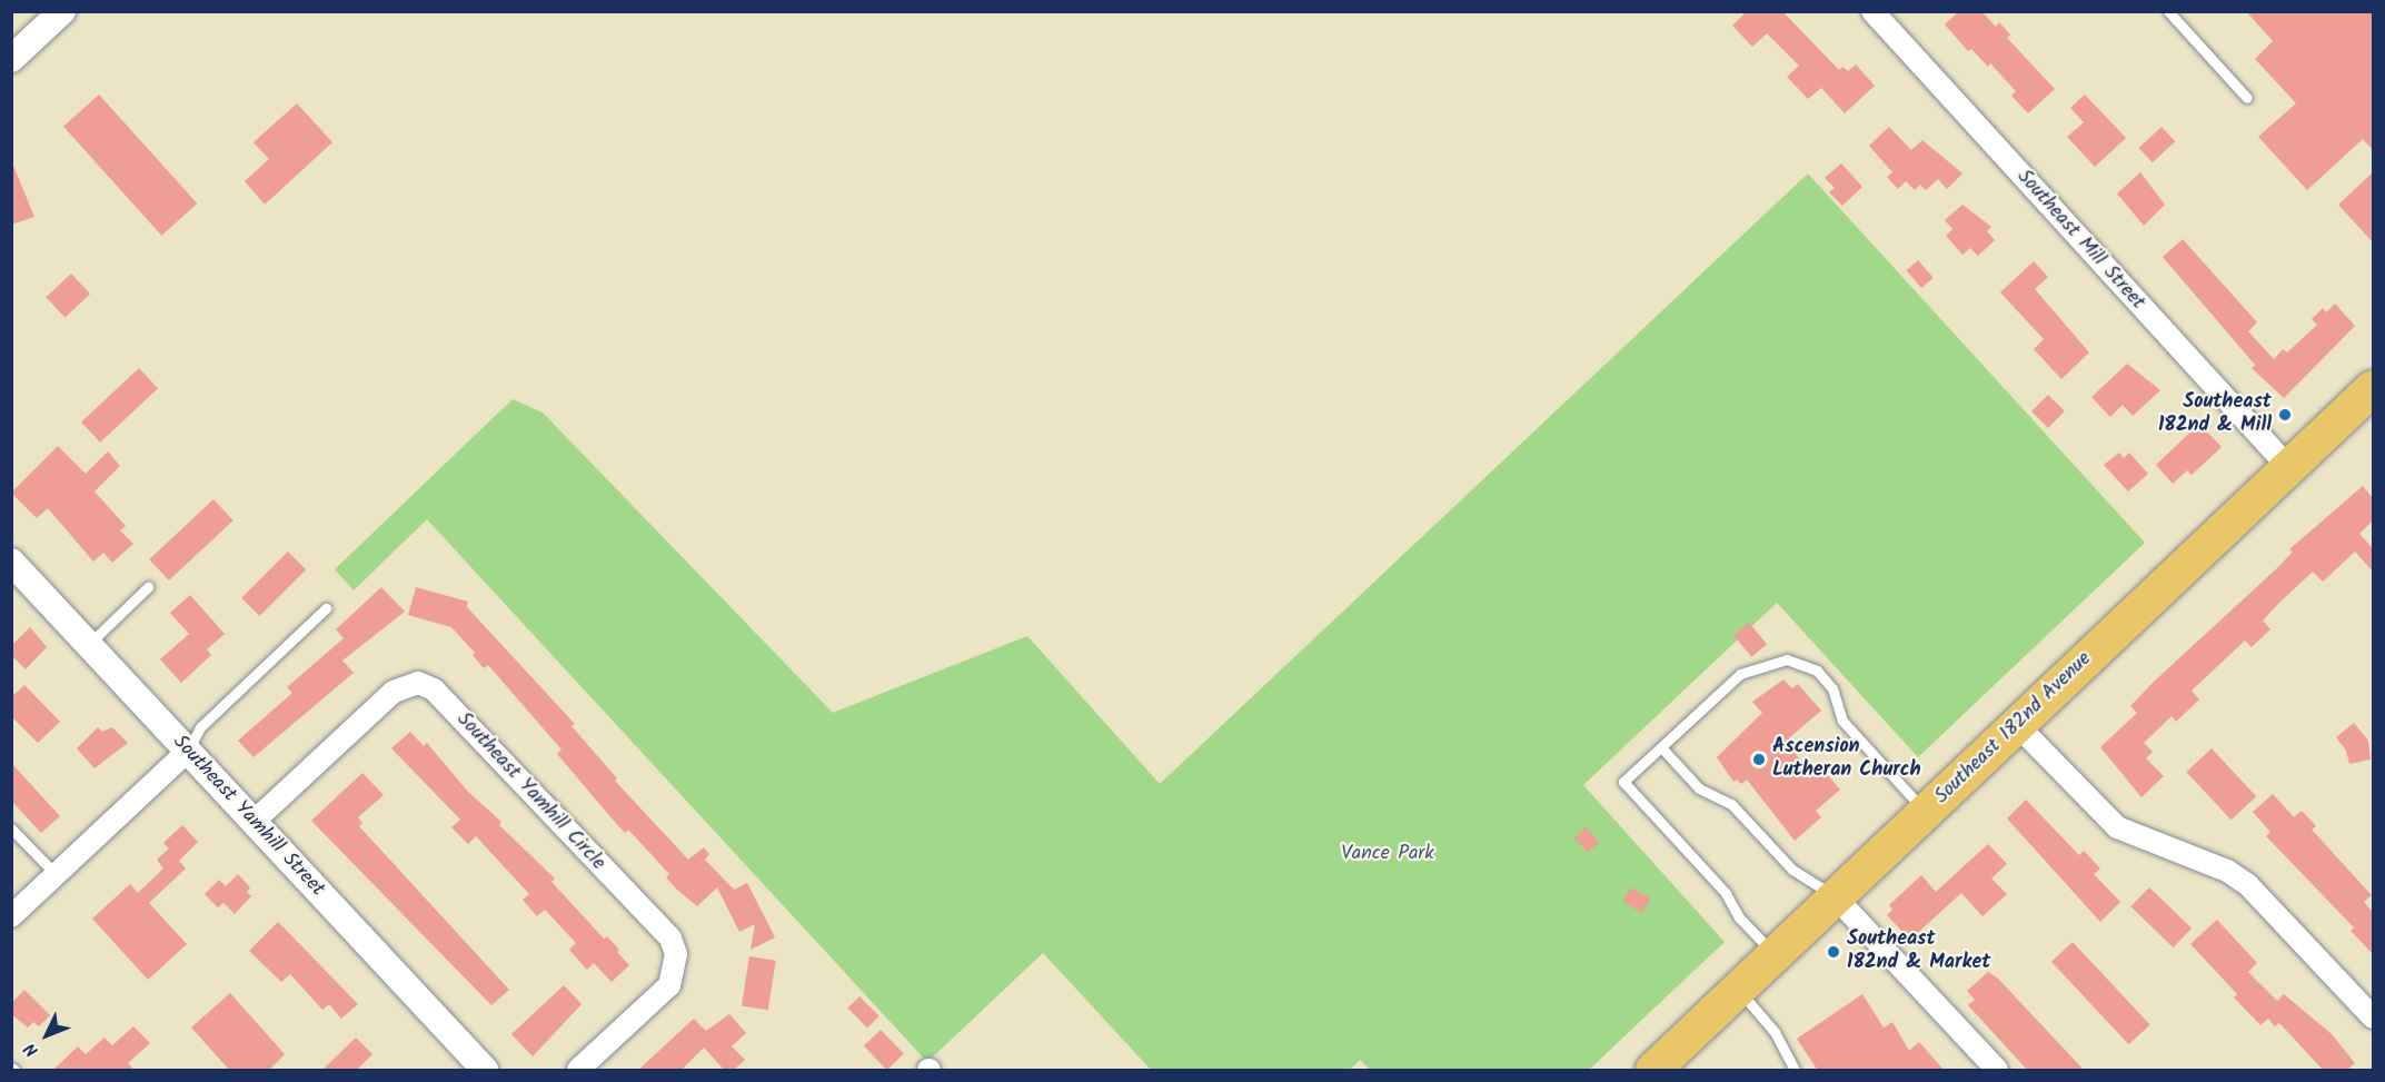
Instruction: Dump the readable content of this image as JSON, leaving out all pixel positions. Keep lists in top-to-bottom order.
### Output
{
  "streets": {
    "main road": ["Southeast 182nd Avenue"],
    "street": ["Southeast Mill Street", "Southeast Yamhill Circle", "Southeast Yamhill Street"]
  },
  "crossings": [
    ["Southeast Mill Street", "Southeast 182nd Avenue"],
    ["Southeast Yamhill Circle", "Southeast Yamhill Street"]
  ],
  "parks": ["Vance Park"],
  "places": ["Southeast 182nd & Mill", "Ascension Lutheran Church", "Southeast 182nd & Market"],
  "north": "bottom left"
}
